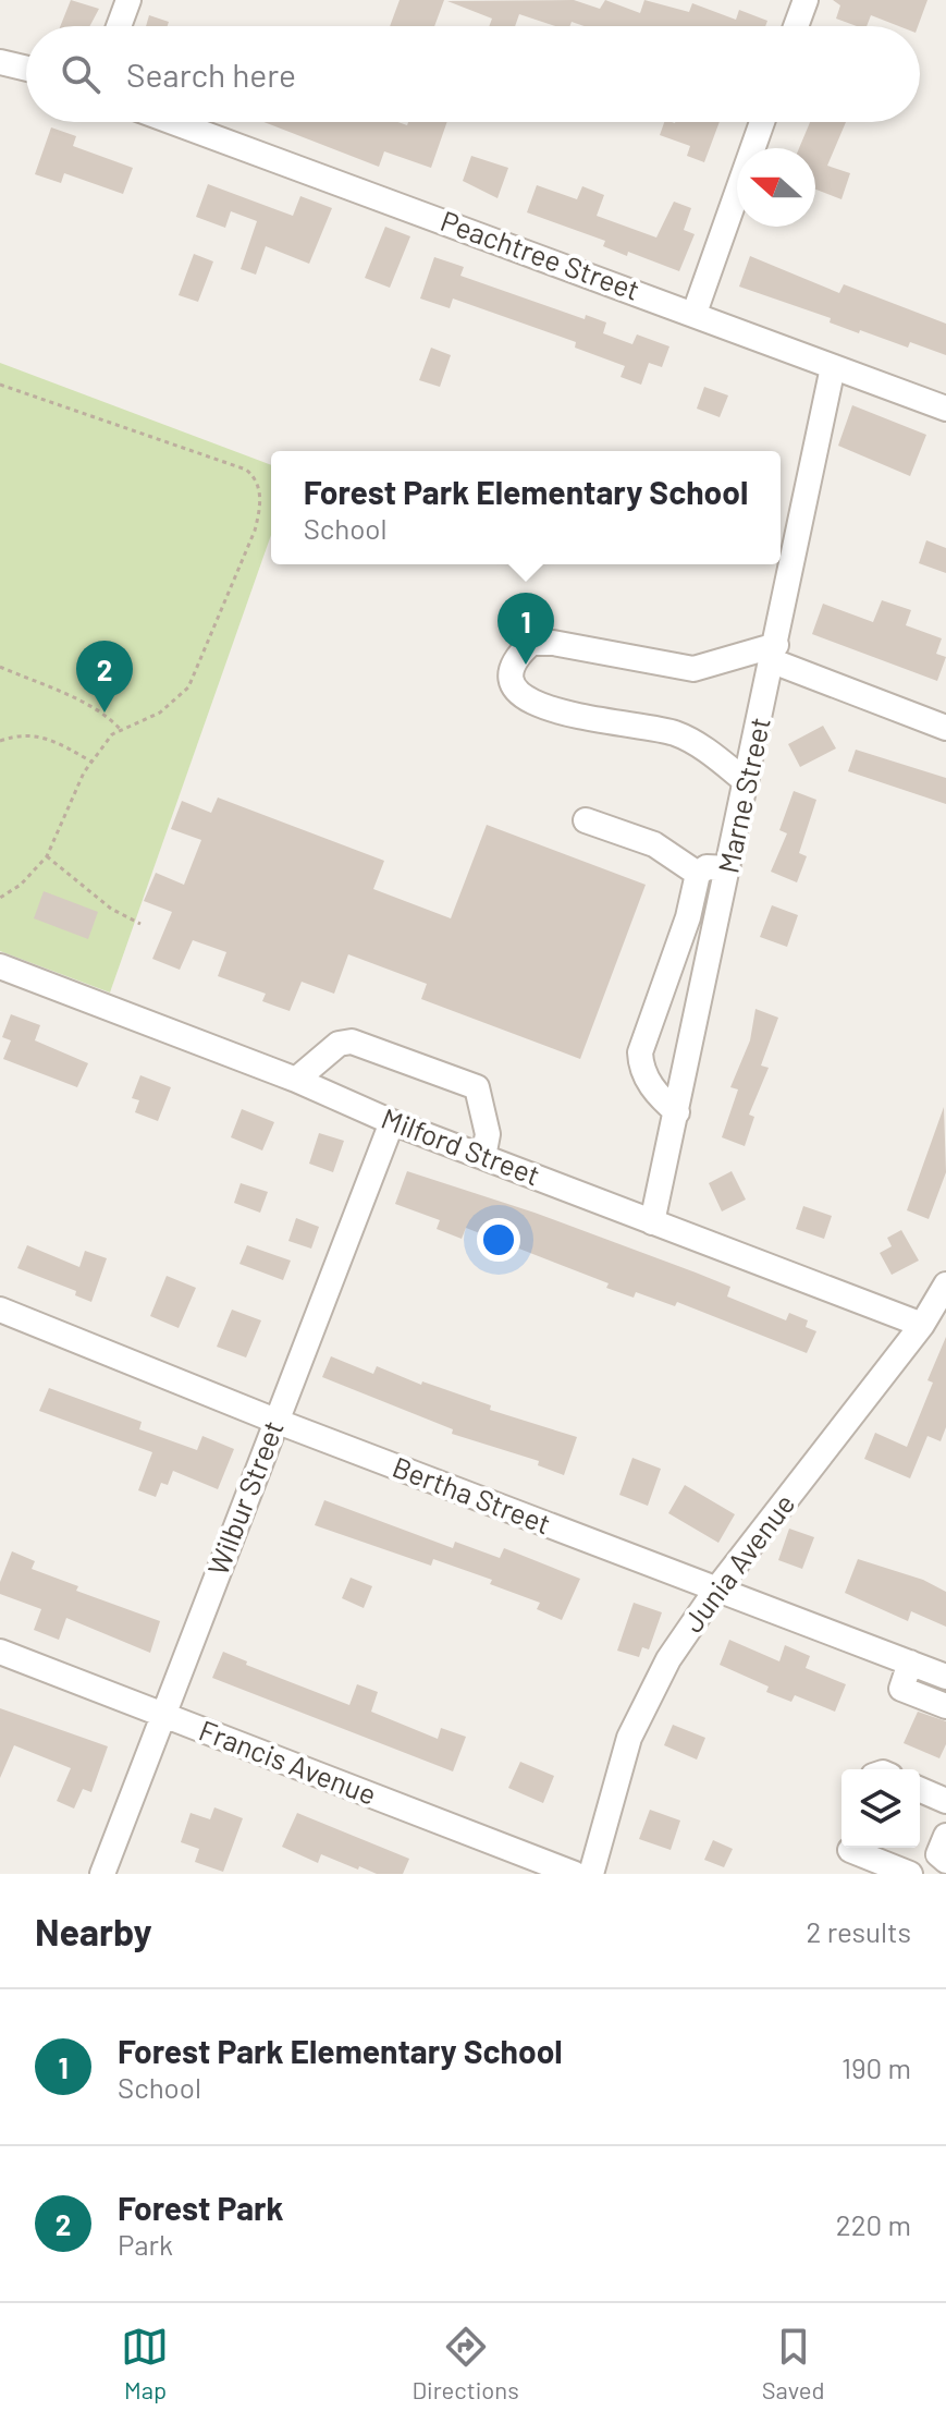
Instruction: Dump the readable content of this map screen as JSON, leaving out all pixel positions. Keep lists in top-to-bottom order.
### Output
{
  "streets": {
    "street": [
      "Peachtree Street",
      "Marne Street",
      "Milford Street",
      "Bertha Street",
      "Wilbur Street",
      "Junia Avenue",
      "Francis Avenue"
    ]
  },
  "crossings": [
    ["Peachtree Street", "Marne Street"],
    ["Marne Street", "Milford Street"],
    ["Milford Street", "Wilbur Street"],
    ["Milford Street", "Junia Avenue"],
    ["Bertha Street", "Wilbur Street"],
    ["Bertha Street", "Junia Avenue"],
    ["Wilbur Street", "Francis Avenue"]
  ],
  "north": "left",
  "page": {
    "search": "Search here",
    "popup": ["Forest Park Elementary School", "School"],
    "pins": ["1", "2"],
    "heading": ["Nearby", "2 results"],
    "list": [
      {
        "mark": "1",
        "name": "Forest Park Elementary School",
        "note": "School",
        "value": "190 m"
      },
      {
        "mark": "2",
        "name": "Forest Park",
        "note": "Park",
        "value": "220 m"
      }
    ],
    "nav": ["Map", "Directions", "Saved"]
  }
}
